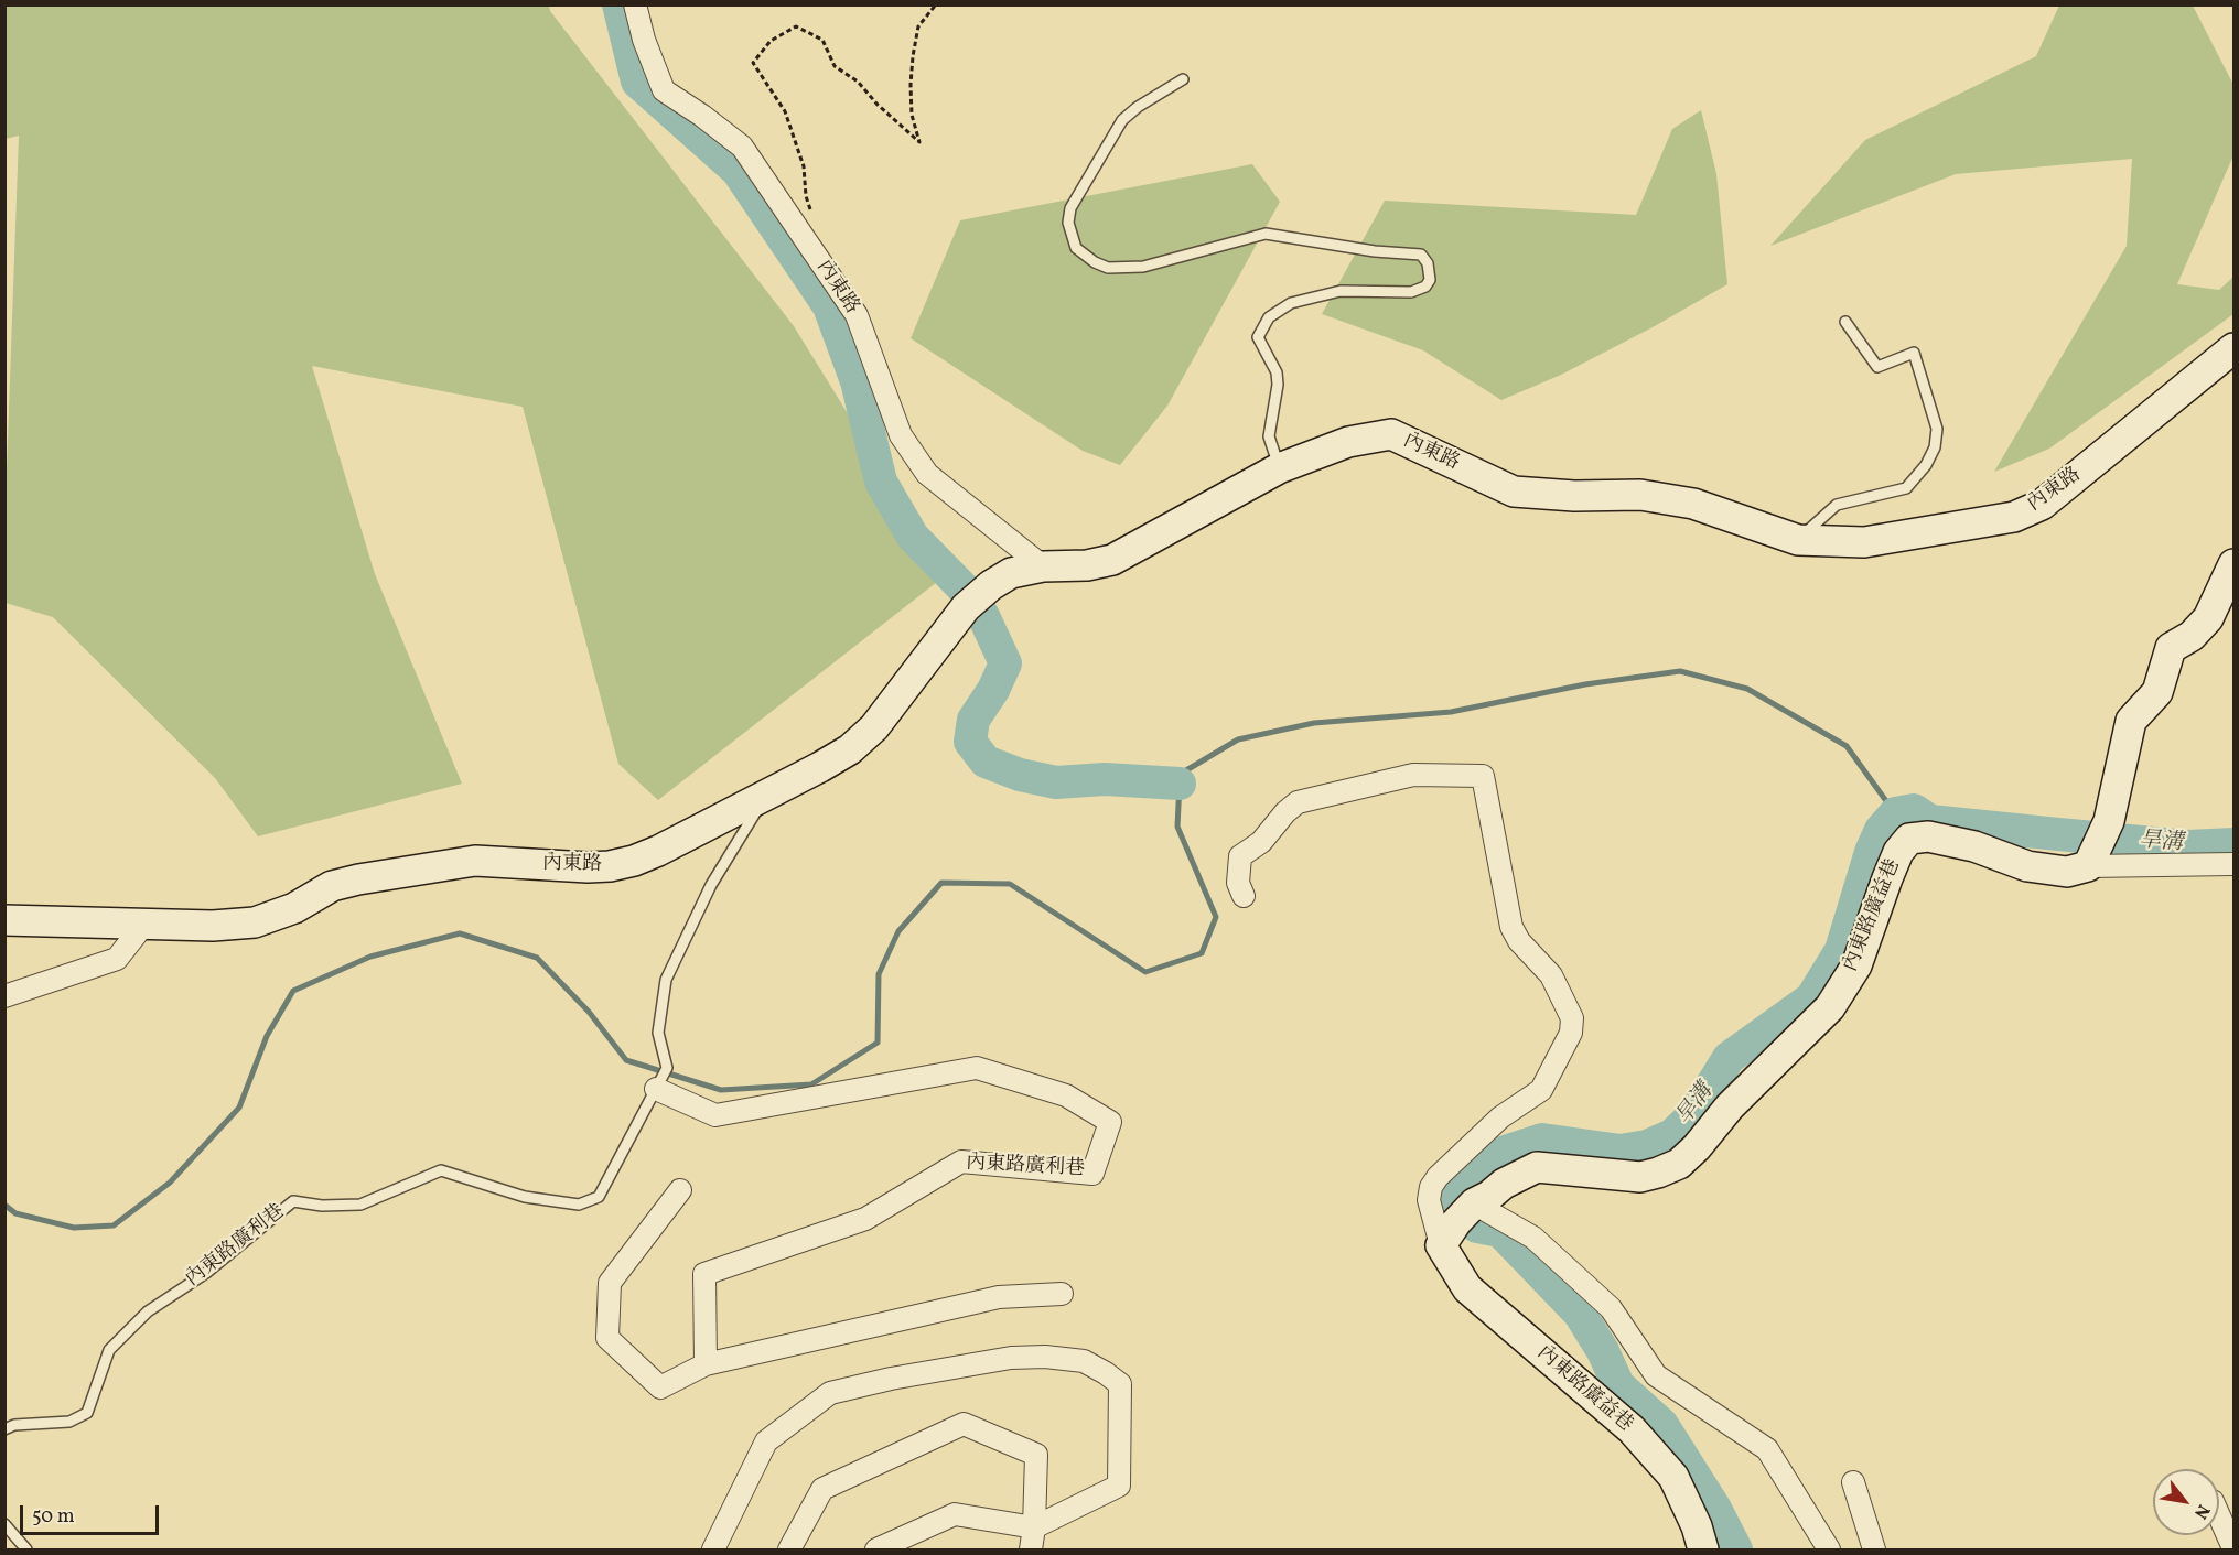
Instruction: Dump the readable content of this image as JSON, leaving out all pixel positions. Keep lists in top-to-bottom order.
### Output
{
  "streets": {
    "street": ["內東路", "內東路廣益巷", "內東路廣利巷"]
  },
  "crossings": [
    ["內東路", "內東路廣利巷"]
  ],
  "water": ["旱溝"],
  "scale_bar": "50 m",
  "north": "bottom right"
}
